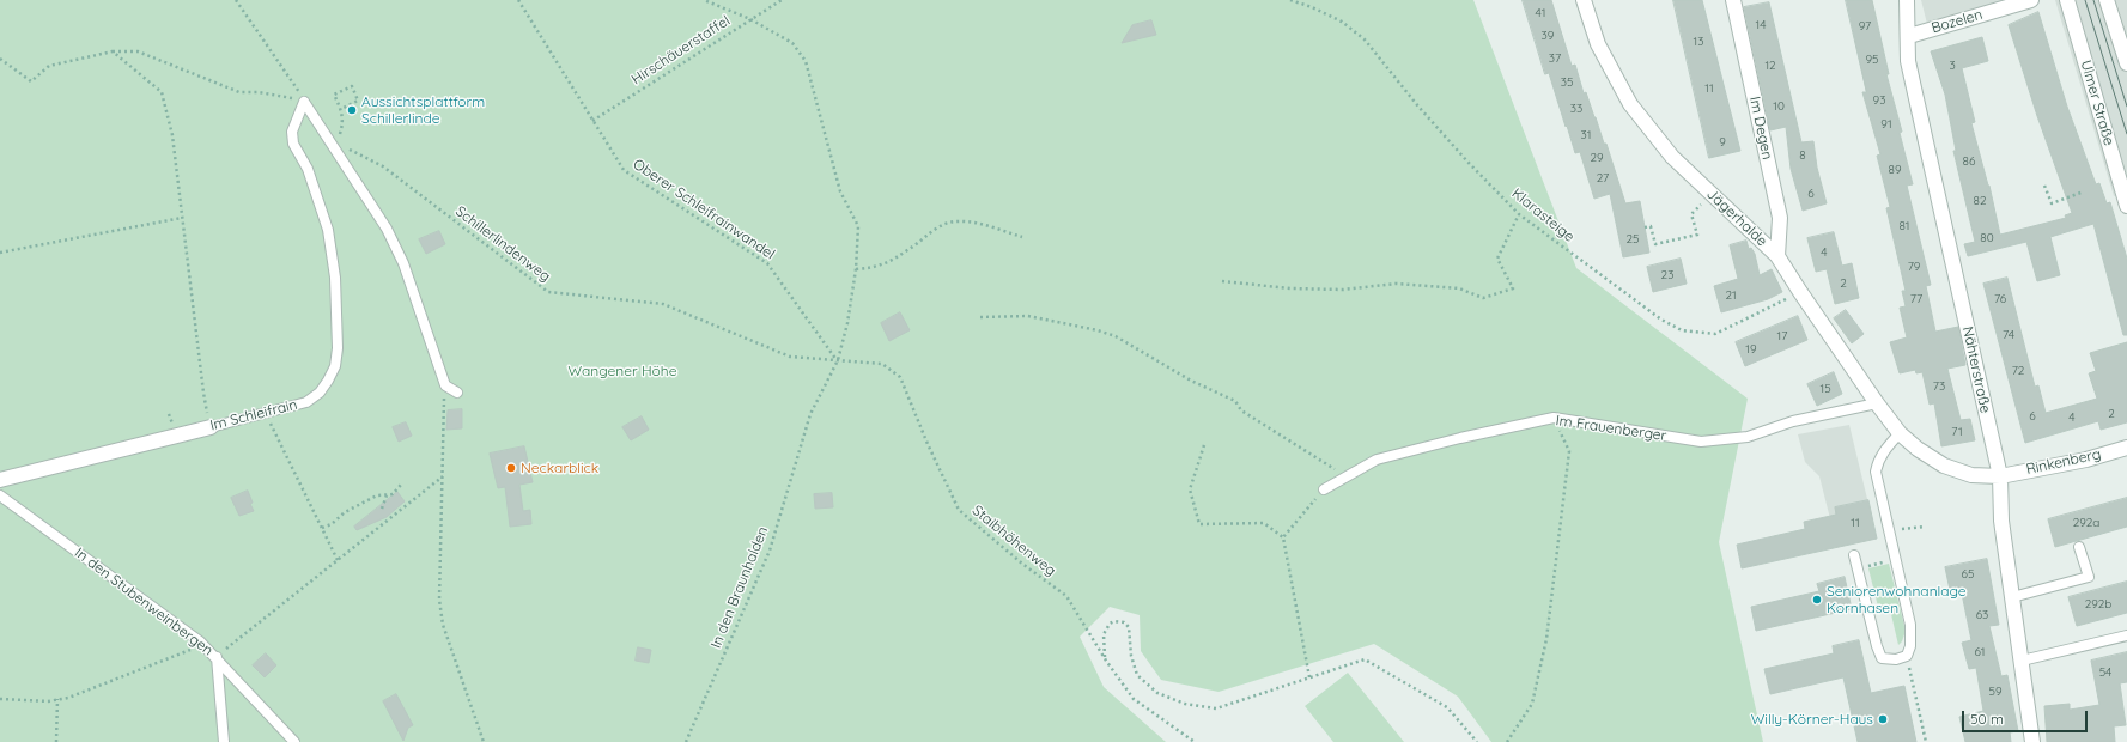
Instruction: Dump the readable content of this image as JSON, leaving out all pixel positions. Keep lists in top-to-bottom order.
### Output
{
  "streets": {
    "street": [
      "Bozelen",
      "Ulmer Straße",
      "Im Degen",
      "Jägerhalde",
      "Nähterstraße",
      "Im Schleifrain",
      "Rinkenberg"
    ],
    "lane": ["Im Frauenberger", "In den Stubenweinbergen"],
    "path": [
      "Hirschäuerstaffel",
      "Oberer Schleifrainwandel",
      "Klarasteige",
      "Schillerlindenweg",
      "Staibhöhenweg",
      "In den Braunhalden"
    ]
  },
  "crossings": [
    ["Bozelen", "Nähterstraße"],
    ["Hirschäuerstaffel", "Oberer Schleifrainwandel"],
    ["Hirschäuerstaffel", "In den Braunhalden"],
    ["Im Degen", "Jägerhalde"],
    ["Oberer Schleifrainwandel", "Schillerlindenweg"],
    ["Oberer Schleifrainwandel", "Staibhöhenweg"],
    ["Oberer Schleifrainwandel", "In den Braunhalden"],
    ["Klarasteige", "Jägerhalde"],
    ["Jägerhalde", "Nähterstraße"],
    ["Jägerhalde", "Im Frauenberger"],
    ["Jägerhalde", "Rinkenberg"],
    ["Schillerlindenweg", "Staibhöhenweg"],
    ["Schillerlindenweg", "In den Braunhalden"],
    ["Nähterstraße", "Rinkenberg"],
    ["Staibhöhenweg", "In den Braunhalden"]
  ],
  "parks": ["Wangener Höhe"],
  "places": [
    "Aussichtsplattform Schillerlinde",
    "Neckarblick",
    "Seniorenwohnanlage Kornhasen",
    "Willy-Körner-Haus"
  ],
  "house_numbers": [
    "41",
    "14",
    "97",
    "39",
    "13",
    "37",
    "95",
    "12",
    "3",
    "35",
    "11",
    "93",
    "10",
    "33",
    "91",
    "31",
    "9",
    "8",
    "29",
    "86",
    "89",
    "27",
    "6",
    "82",
    "81",
    "80",
    "25",
    "4",
    "79",
    "23",
    "2",
    "21",
    "77",
    "76",
    "74",
    "17",
    "19",
    "72",
    "73",
    "15",
    "2",
    "6",
    "4",
    "71",
    "11",
    "292a",
    "65",
    "292b",
    "63",
    "61",
    "54",
    "59"
  ],
  "scale_bar": "50 m"
}
